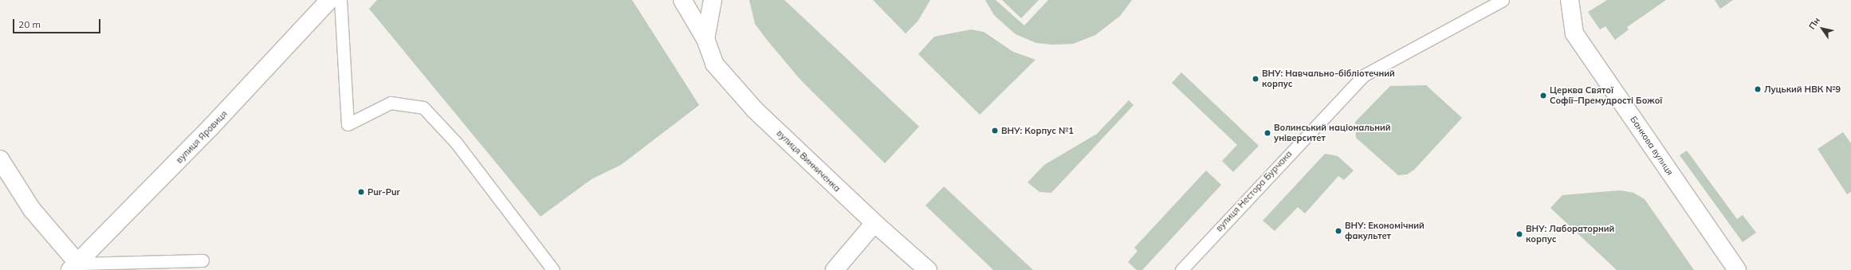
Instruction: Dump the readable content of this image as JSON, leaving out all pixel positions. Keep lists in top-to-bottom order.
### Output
{
  "streets": {
    "street": ["вулиця Яровиця", "Банкова вулиця", "вулиця Винниченка"],
    "lane": ["вулиця Нестора Бурчака"]
  },
  "places": [
    "ВНУ: Навчально-бібліотечний корпус",
    "Луцький НВК №9",
    "Церква Святої Софії–Премудрості Божої",
    "ВНУ: Корпус №1",
    "Волинський національний університет",
    "Pur-Pur",
    "ВНУ: Економічний факультет",
    "ВНУ: Лабораторний корпус"
  ],
  "scale_bar": "20 m",
  "north": "top left"
}
